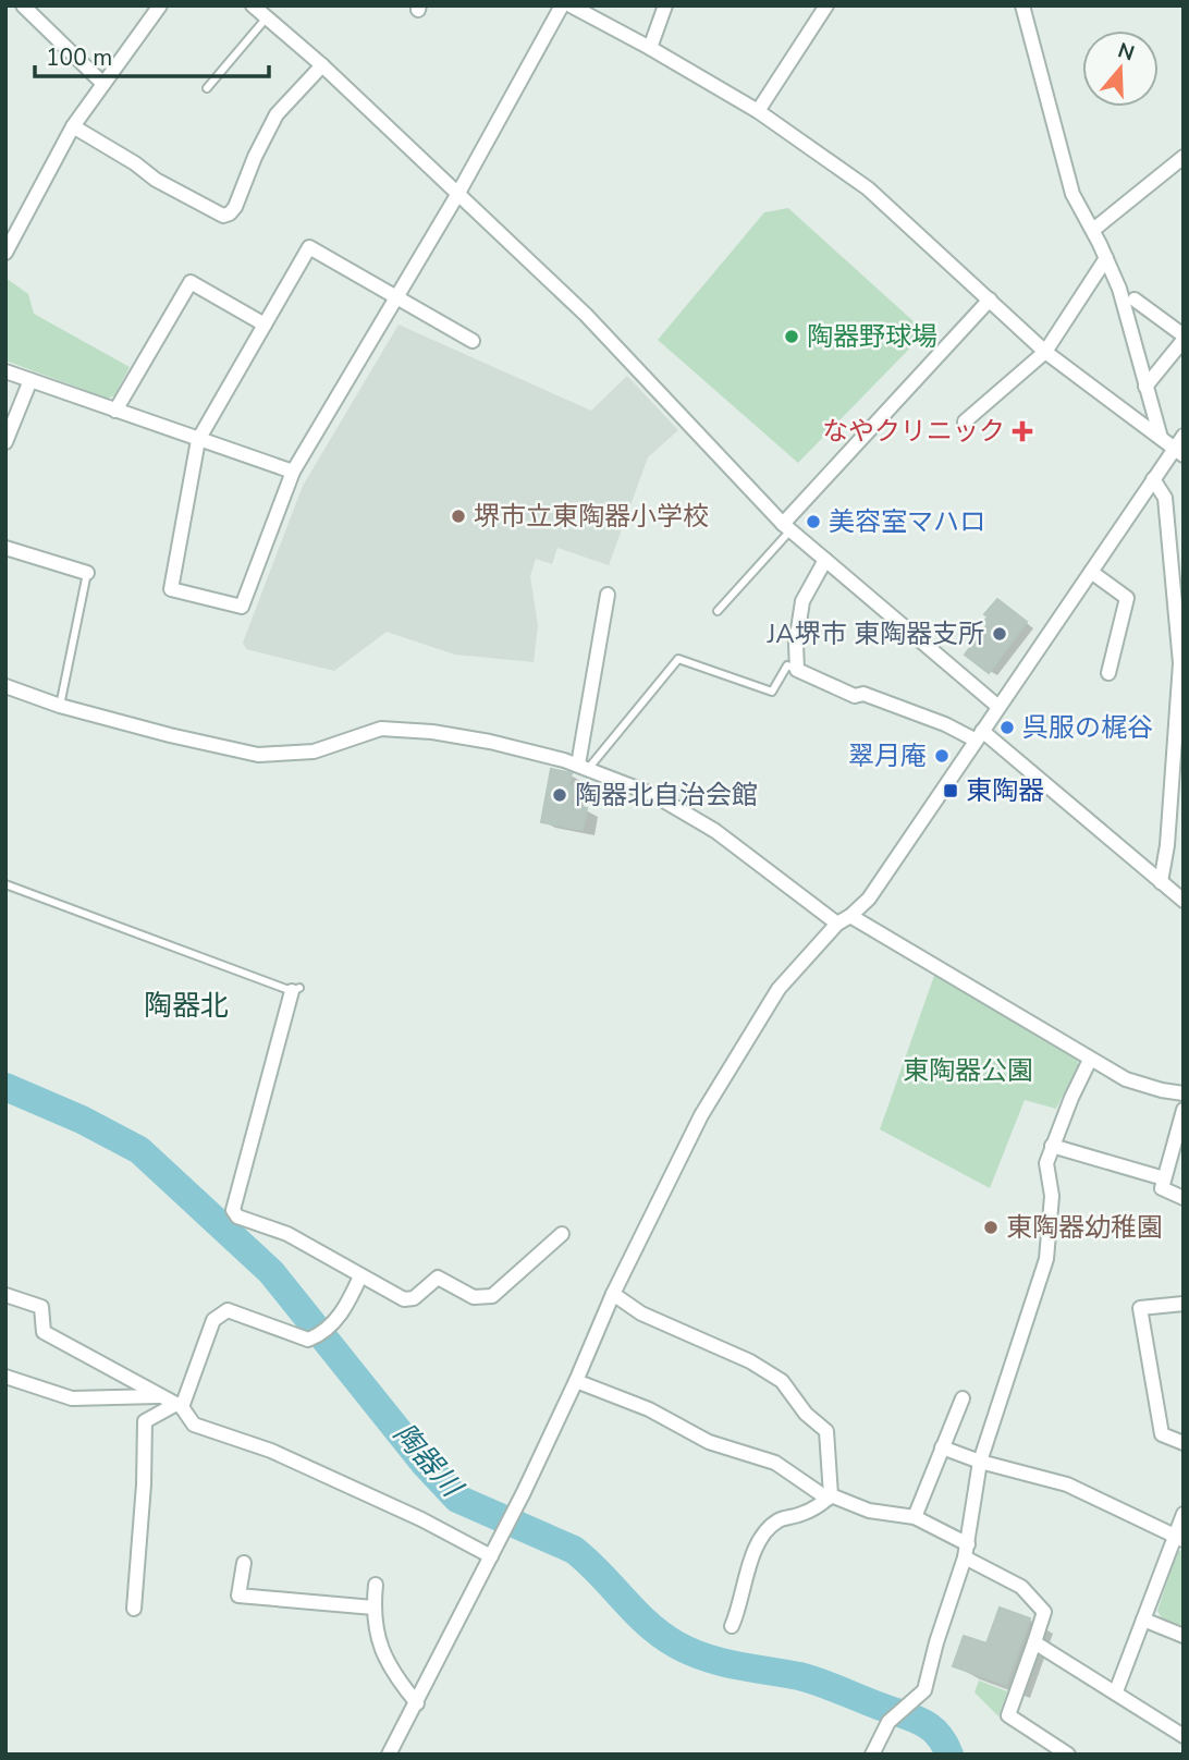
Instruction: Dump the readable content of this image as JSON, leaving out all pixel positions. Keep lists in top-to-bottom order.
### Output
{
  "districts": ["陶器北"],
  "water": ["陶器川"],
  "parks": ["東陶器公園"],
  "places": {
    "other": [
      "陶器野球場",
      "堺市立東陶器小学校",
      "美容室マハロ",
      "JA堺市 東陶器支所",
      "呉服の梶谷",
      "翠月庵",
      "陶器北自治会館",
      "東陶器幼稚園"
    ],
    "health": ["なやクリニック"],
    "transit": ["東陶器"]
  },
  "scale_bar": "100 m",
  "north": "top"
}
